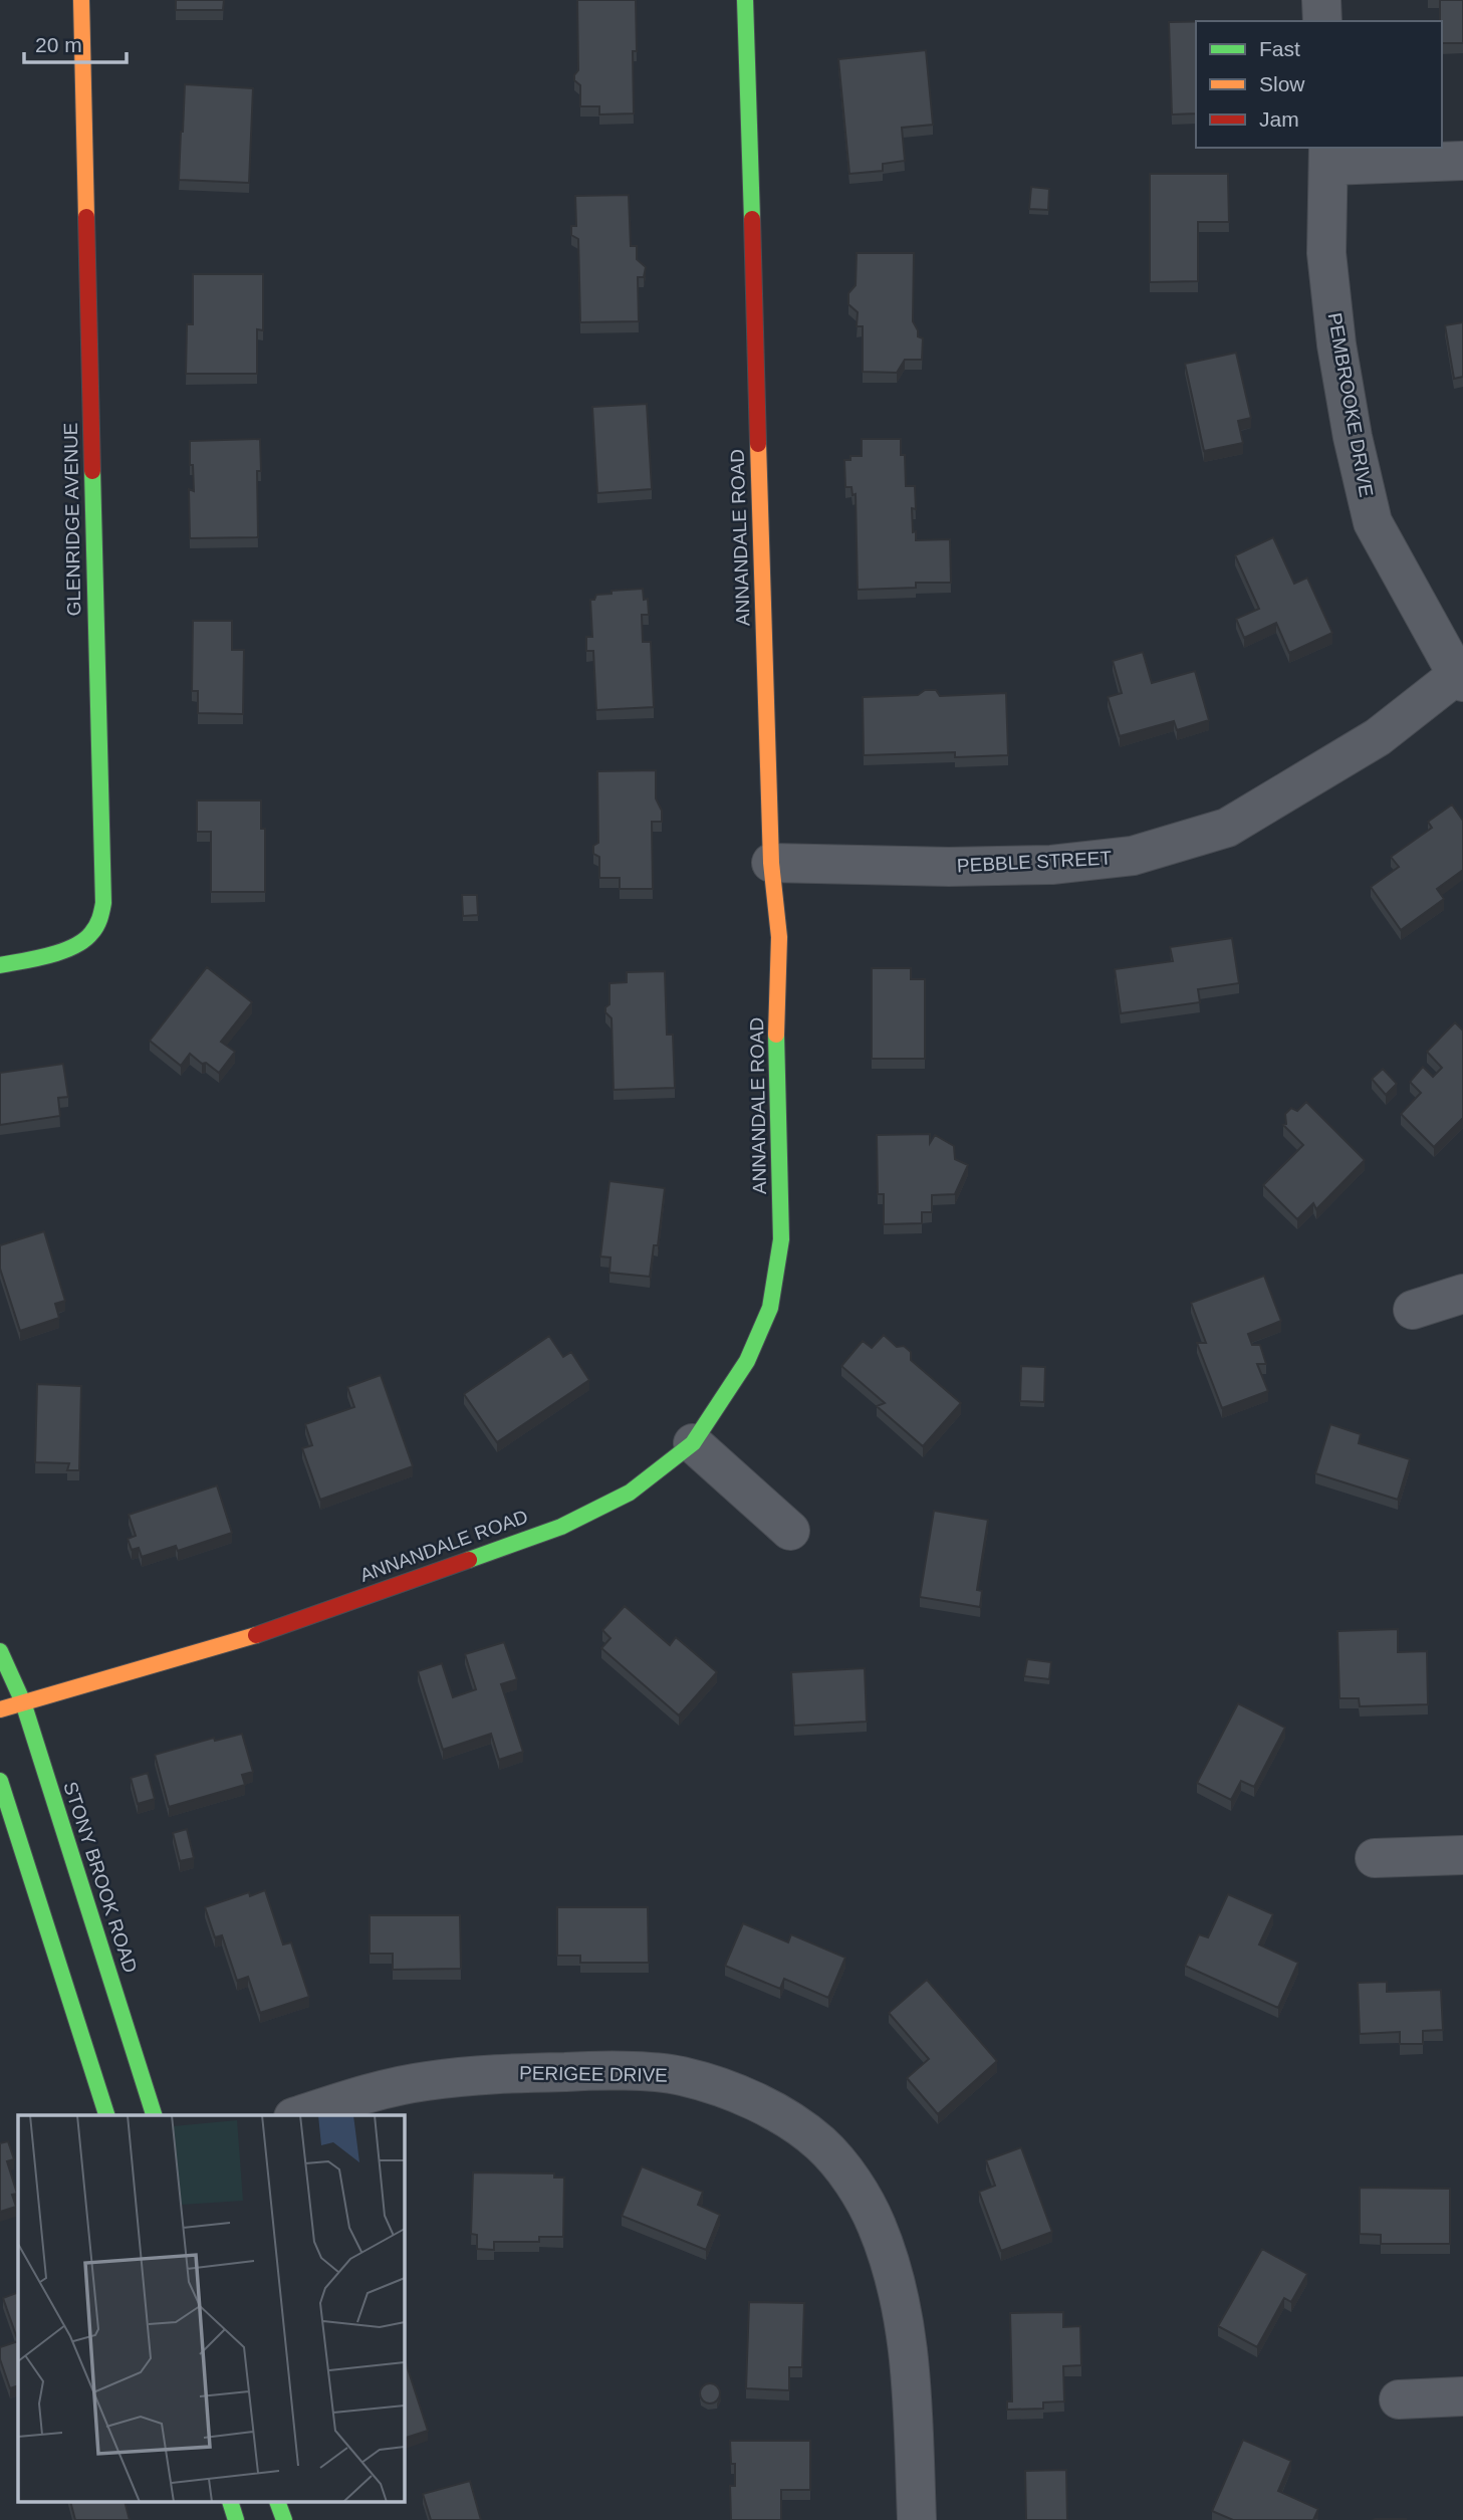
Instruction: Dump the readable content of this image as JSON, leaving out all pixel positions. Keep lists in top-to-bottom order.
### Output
{
  "streets": {
    "street": [
      "PEMBROOKE DRIVE",
      "GLENRIDGE AVENUE",
      "ANNANDALE ROAD",
      "PEBBLE STREET",
      "STONY BROOK ROAD",
      "PERIGEE DRIVE"
    ]
  },
  "crossings": [
    ["PEMBROOKE DRIVE", "PEBBLE STREET"],
    ["ANNANDALE ROAD", "PEBBLE STREET"],
    ["ANNANDALE ROAD", "STONY BROOK ROAD"]
  ],
  "legend": ["Fast", "Slow", "Jam"],
  "scale_bar": "20 m"
}
